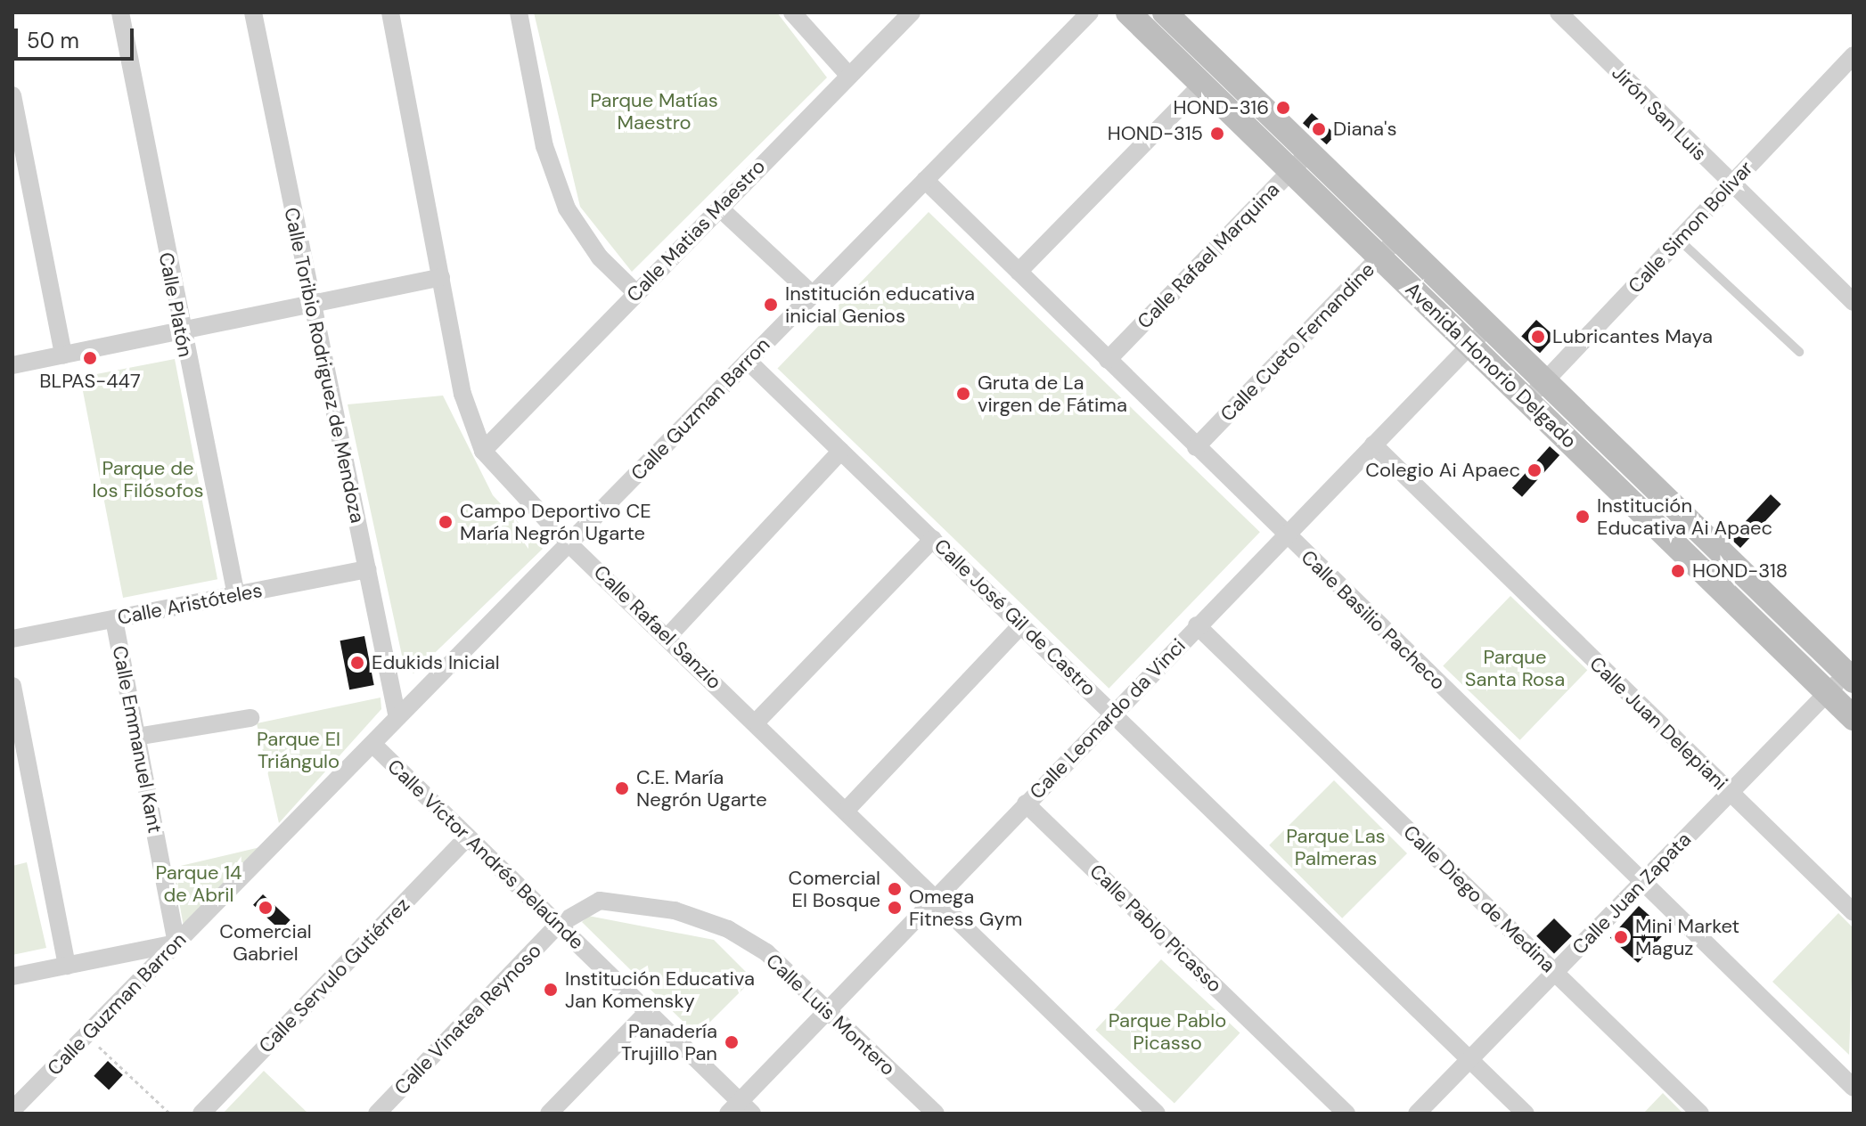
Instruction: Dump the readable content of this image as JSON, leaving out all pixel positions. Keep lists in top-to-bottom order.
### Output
{
  "streets": {
    "street": [
      "Jirón San Luis",
      "Calle Simon Bolivar",
      "Calle Matias Maestro",
      "Calle Rafael Marquina",
      "Calle Platón",
      "Calle Cueto Fernandine",
      "Calle Toribio Rodriguez de Mendoza",
      "Avenida Honorio Delgado",
      "Calle Guzman Barron",
      "Calle Aristóteles",
      "Calle José Gil de Castro",
      "Calle Basilio Pacheco",
      "Calle Rafael Sanzio",
      "Calle Leonardo da Vinci",
      "Calle Juan Delepiani",
      "Calle Emmanuel Kant",
      "Calle Víctor Andrés Belaúnde",
      "Calle Juan Zapata",
      "Calle Diego de Medina",
      "Calle Pablo Picasso",
      "Calle Servulo Gutiérrez",
      "Calle Luis Montero",
      "Calle Vinatea Reynoso"
    ]
  },
  "crossings": [
    ["Jirón San Luis", "Calle Simon Bolivar"],
    ["Calle Simon Bolivar", "Avenida Honorio Delgado"],
    ["Calle Matias Maestro", "Calle Rafael Sanzio"],
    ["Calle Rafael Marquina", "Avenida Honorio Delgado"],
    ["Calle Rafael Marquina", "Calle Basilio Pacheco"],
    ["Calle Platón", "Calle Aristóteles"],
    ["Calle Cueto Fernandine", "Avenida Honorio Delgado"],
    ["Calle Cueto Fernandine", "Calle Basilio Pacheco"],
    ["Calle Toribio Rodriguez de Mendoza", "Calle Guzman Barron"],
    ["Calle Toribio Rodriguez de Mendoza", "Calle Aristóteles"],
    ["Avenida Honorio Delgado", "Calle Leonardo da Vinci"],
    ["Avenida Honorio Delgado", "Calle Juan Zapata"],
    ["Calle Guzman Barron", "Calle José Gil de Castro"],
    ["Calle Guzman Barron", "Calle Basilio Pacheco"],
    ["Calle Guzman Barron", "Calle Rafael Sanzio"],
    ["Calle Guzman Barron", "Calle Emmanuel Kant"],
    ["Calle Guzman Barron", "Calle Víctor Andrés Belaúnde"],
    ["Calle Aristóteles", "Calle Emmanuel Kant"],
    ["Calle José Gil de Castro", "Calle Leonardo da Vinci"],
    ["Calle José Gil de Castro", "Calle Juan Zapata"],
    ["Calle Basilio Pacheco", "Calle Leonardo da Vinci"],
    ["Calle Basilio Pacheco", "Calle Juan Zapata"],
    ["Calle Rafael Sanzio", "Calle Leonardo da Vinci"],
    ["Calle Leonardo da Vinci", "Calle Juan Delepiani"],
    ["Calle Leonardo da Vinci", "Calle Víctor Andrés Belaúnde"],
    ["Calle Leonardo da Vinci", "Calle Diego de Medina"],
    ["Calle Leonardo da Vinci", "Calle Pablo Picasso"],
    ["Calle Leonardo da Vinci", "Calle Luis Montero"],
    ["Calle Juan Delepiani", "Calle Juan Zapata"],
    ["Calle Víctor Andrés Belaúnde", "Calle Servulo Gutiérrez"],
    ["Calle Víctor Andrés Belaúnde", "Calle Luis Montero"],
    ["Calle Víctor Andrés Belaúnde", "Calle Vinatea Reynoso"],
    ["Calle Juan Zapata", "Calle Diego de Medina"],
    ["Calle Luis Montero", "Calle Vinatea Reynoso"]
  ],
  "parks": [
    "Parque Matías Maestro",
    "Parque de los Filósofos",
    "Parque Santa Rosa",
    "Parque El Triángulo",
    "Parque Las Palmeras",
    "Parque 14 de Abril",
    "Parque Pablo Picasso"
  ],
  "places": [
    "HOND-316",
    "Diana's",
    "HOND-315",
    "Institución educativa inicial Genios",
    "Lubricantes Maya",
    "BLPAS-447",
    "Gruta de La virgen de Fátima",
    "Colegio Ai Apaec",
    "Institución Educativa Ai Apaec",
    "Campo Deportivo CE María Negrón Ugarte",
    "HOND-318",
    "Edukids Inicial",
    "C.E. María Negrón Ugarte",
    "Comercial El Bosque",
    "Comercial Gabriel",
    "Omega Fitness Gym",
    "Mini Market Maguz",
    "Institución Educativa Jan Komensky",
    "Panadería Trujillo Pan"
  ],
  "scale_bar": "50 m"
}
